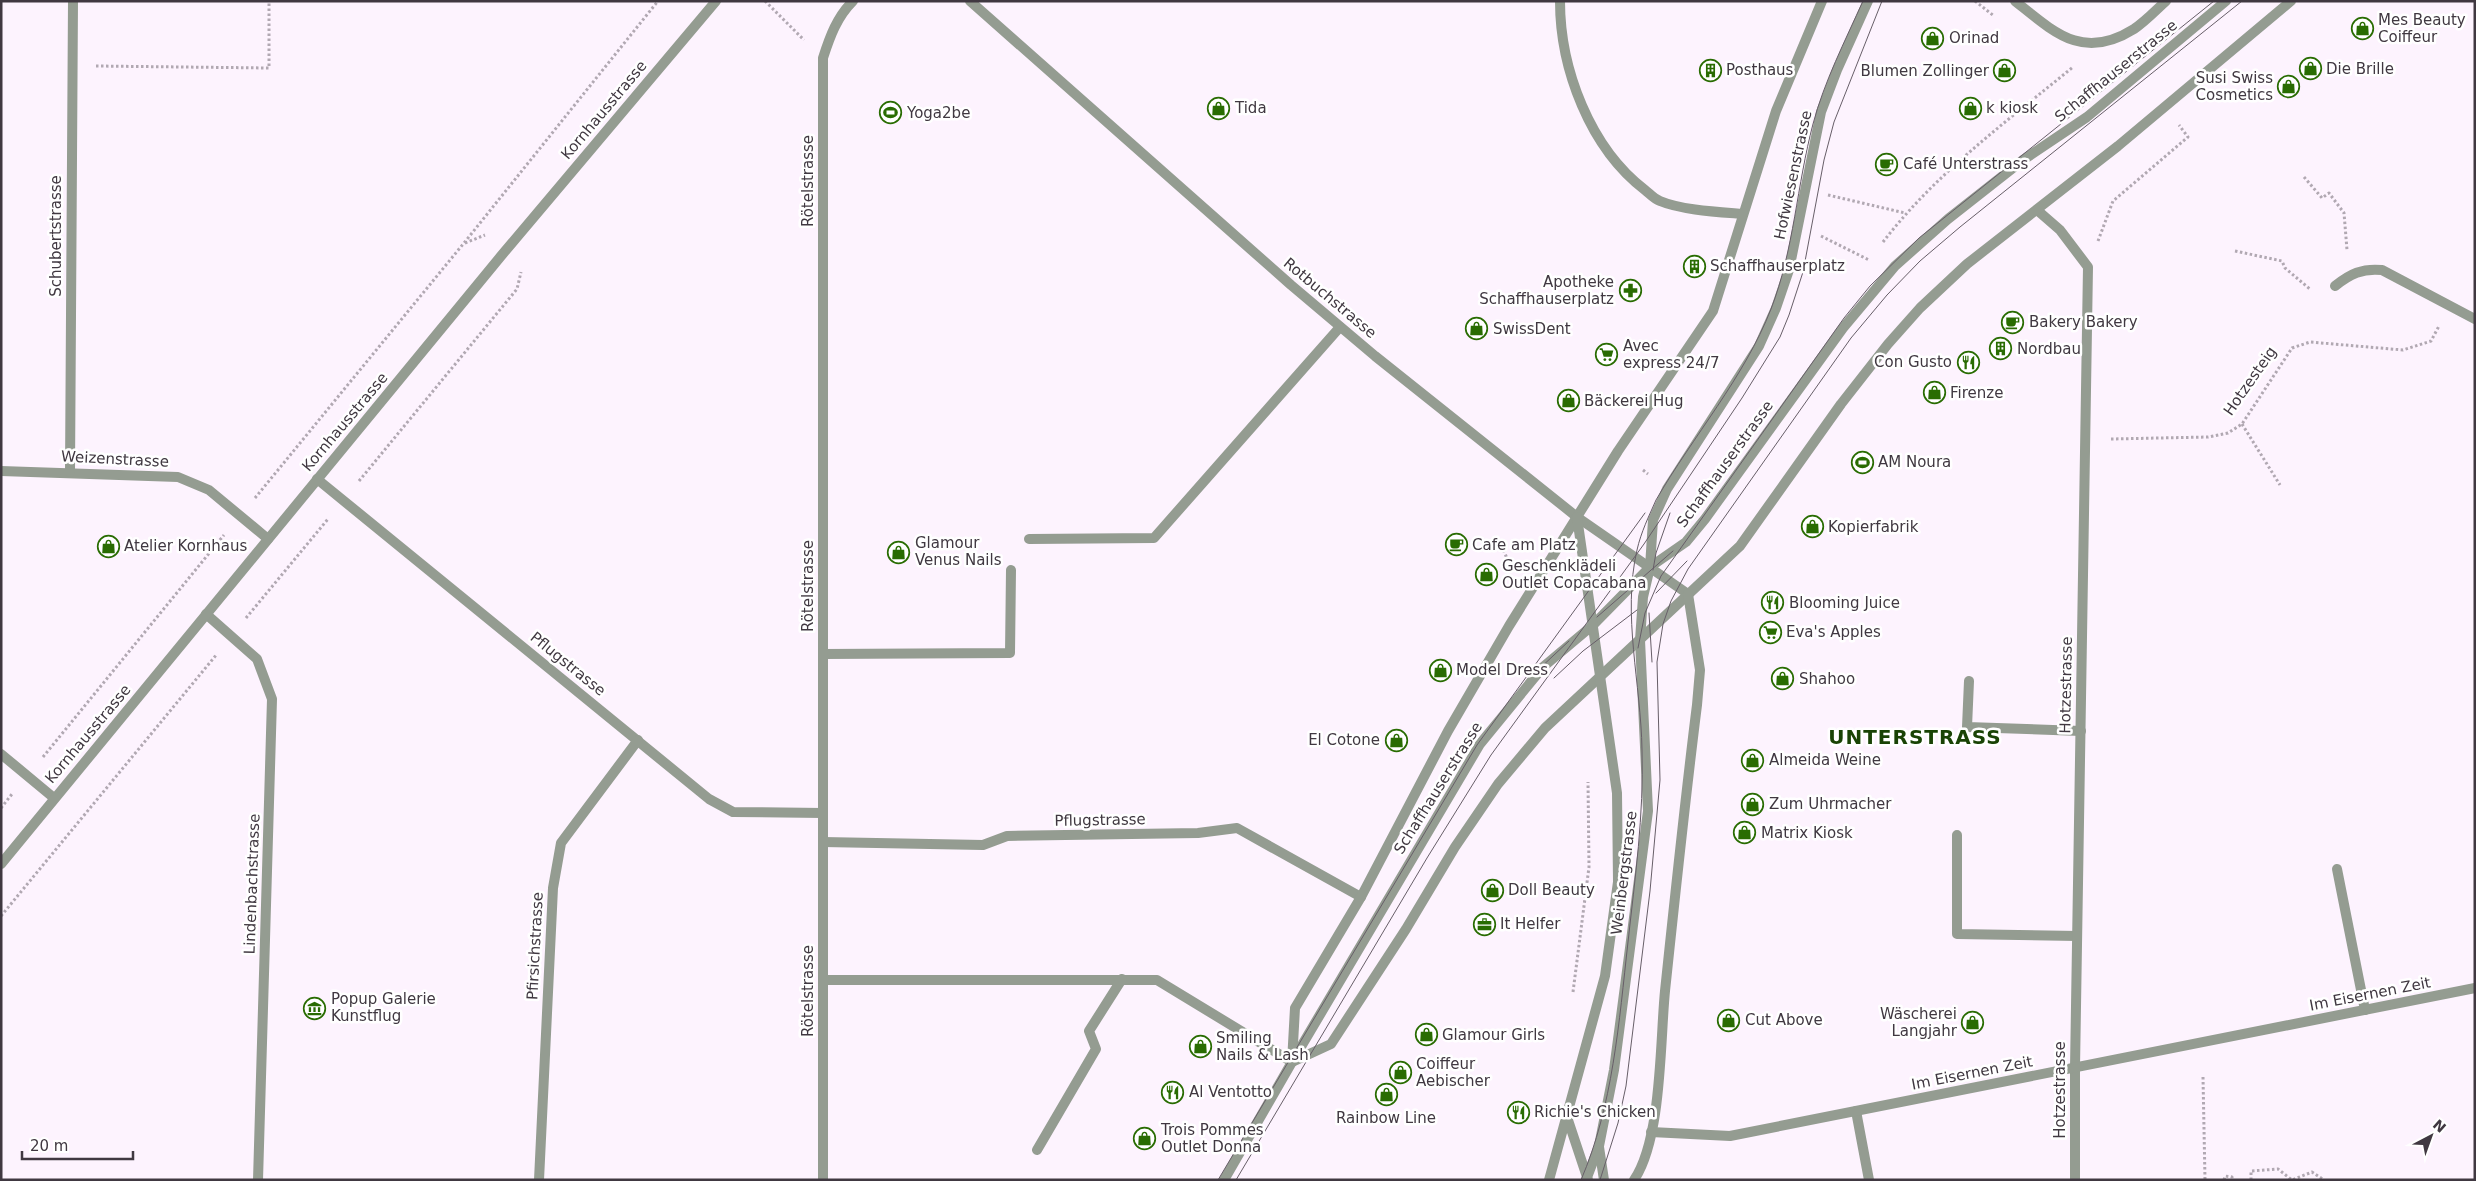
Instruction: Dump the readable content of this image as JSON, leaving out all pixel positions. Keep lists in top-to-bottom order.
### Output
{
  "streets": {
    "street": [
      "Schaffhauserstrasse",
      "Kornhausstrasse",
      "Hofwiesenstrasse",
      "Rötelstrasse",
      "Schubertstrasse",
      "Rotbuchstrasse",
      "Weizenstrasse",
      "Pflugstrasse",
      "Hotzestrasse",
      "Weinbergstrasse",
      "Lindenbachstrasse",
      "Pfirsichstrasse",
      "Im Eisernen Zeit"
    ],
    "path": ["Hotzesteig"]
  },
  "crossings": [
    ["Schaffhauserstrasse", "Hofwiesenstrasse"],
    ["Schaffhauserstrasse", "Rotbuchstrasse"],
    ["Schaffhauserstrasse", "Pflugstrasse"],
    ["Schaffhauserstrasse", "Weinbergstrasse"],
    ["Kornhausstrasse", "Weizenstrasse"],
    ["Kornhausstrasse", "Pflugstrasse"],
    ["Kornhausstrasse", "Lindenbachstrasse"],
    ["Hofwiesenstrasse", "Rotbuchstrasse"],
    ["Hofwiesenstrasse", "Weinbergstrasse"],
    ["Rötelstrasse", "Pflugstrasse"],
    ["Schubertstrasse", "Weizenstrasse"],
    ["Rotbuchstrasse", "Weinbergstrasse"],
    ["Pflugstrasse", "Pfirsichstrasse"],
    ["Hotzestrasse", "Im Eisernen Zeit"]
  ],
  "districts": ["UNTERSTRASS"],
  "places": {
    "shop": [
      "Mes Beauty Coiffeur",
      "Orinad",
      "Die Brille",
      "Blumen Zollinger",
      "Susi Swiss Cosmetics",
      "Tida",
      "k kiosk",
      "SwissDent",
      "Firenze",
      "Bäckerei Hug",
      "Kopierfabrik",
      "Atelier Kornhaus",
      "Glamour Venus Nails",
      "Geschenklädeli Outlet Copacabana",
      "Model Dress",
      "Shahoo",
      "El Cotone",
      "Almeida Weine",
      "Zum Uhrmacher",
      "Matrix Kiosk",
      "Doll Beauty",
      "Cut Above",
      "Wäscherei Langjahr",
      "Glamour Girls",
      "Smiling Nails & Lash",
      "Coiffeur Aebischer",
      "Rainbow Line",
      "Trois Pommes Outlet Donna"
    ],
    "building": ["Posthaus", "Schaffhauserplatz", "Nordbau"],
    "sports": ["Yoga2be", "AM Noura"],
    "cafe": ["Café Unterstrass", "Bakery Bakery", "Cafe am Platz"],
    "pharmacy": ["Apotheke Schaffhauserplatz"],
    "supermarket": ["Avec express 24/7", "Eva's Apples"],
    "restaurant": [
      "Con Gusto",
      "Blooming Juice",
      "Al Ventotto",
      "Richie's Chicken"
    ],
    "office": ["It Helfer"],
    "museum": ["Popup Galerie Kunstflug"]
  },
  "scale_bar": "20 m",
  "north": "top right"
}
